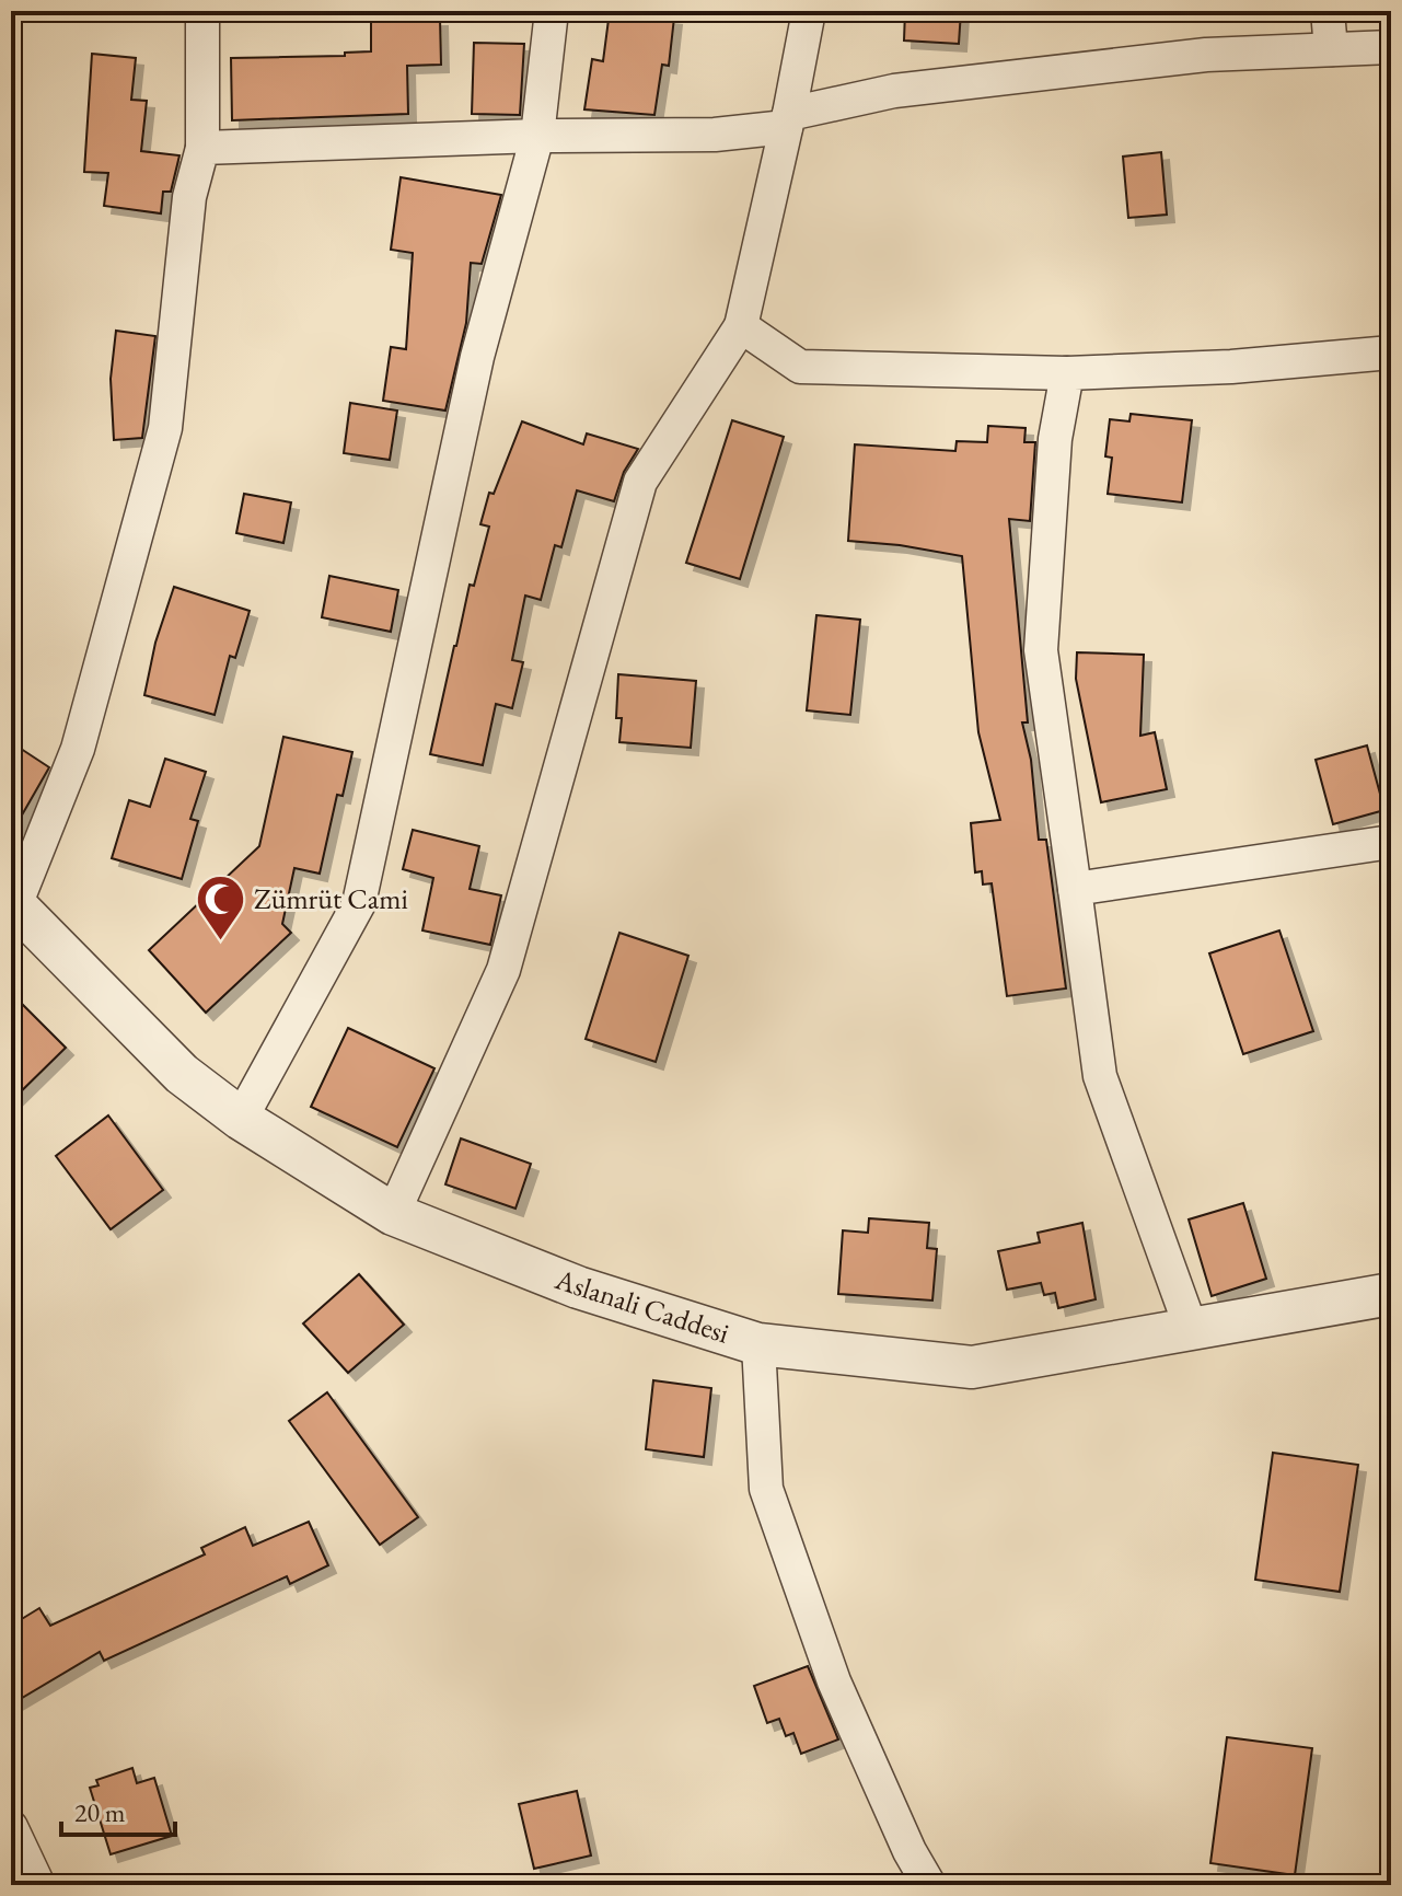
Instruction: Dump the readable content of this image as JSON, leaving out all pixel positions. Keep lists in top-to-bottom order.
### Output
{
  "streets": {
    "street": ["Aslanali Caddesi"]
  },
  "places": {
    "mosque": ["Zümrüt Cami"]
  },
  "scale_bar": "20 m"
}
